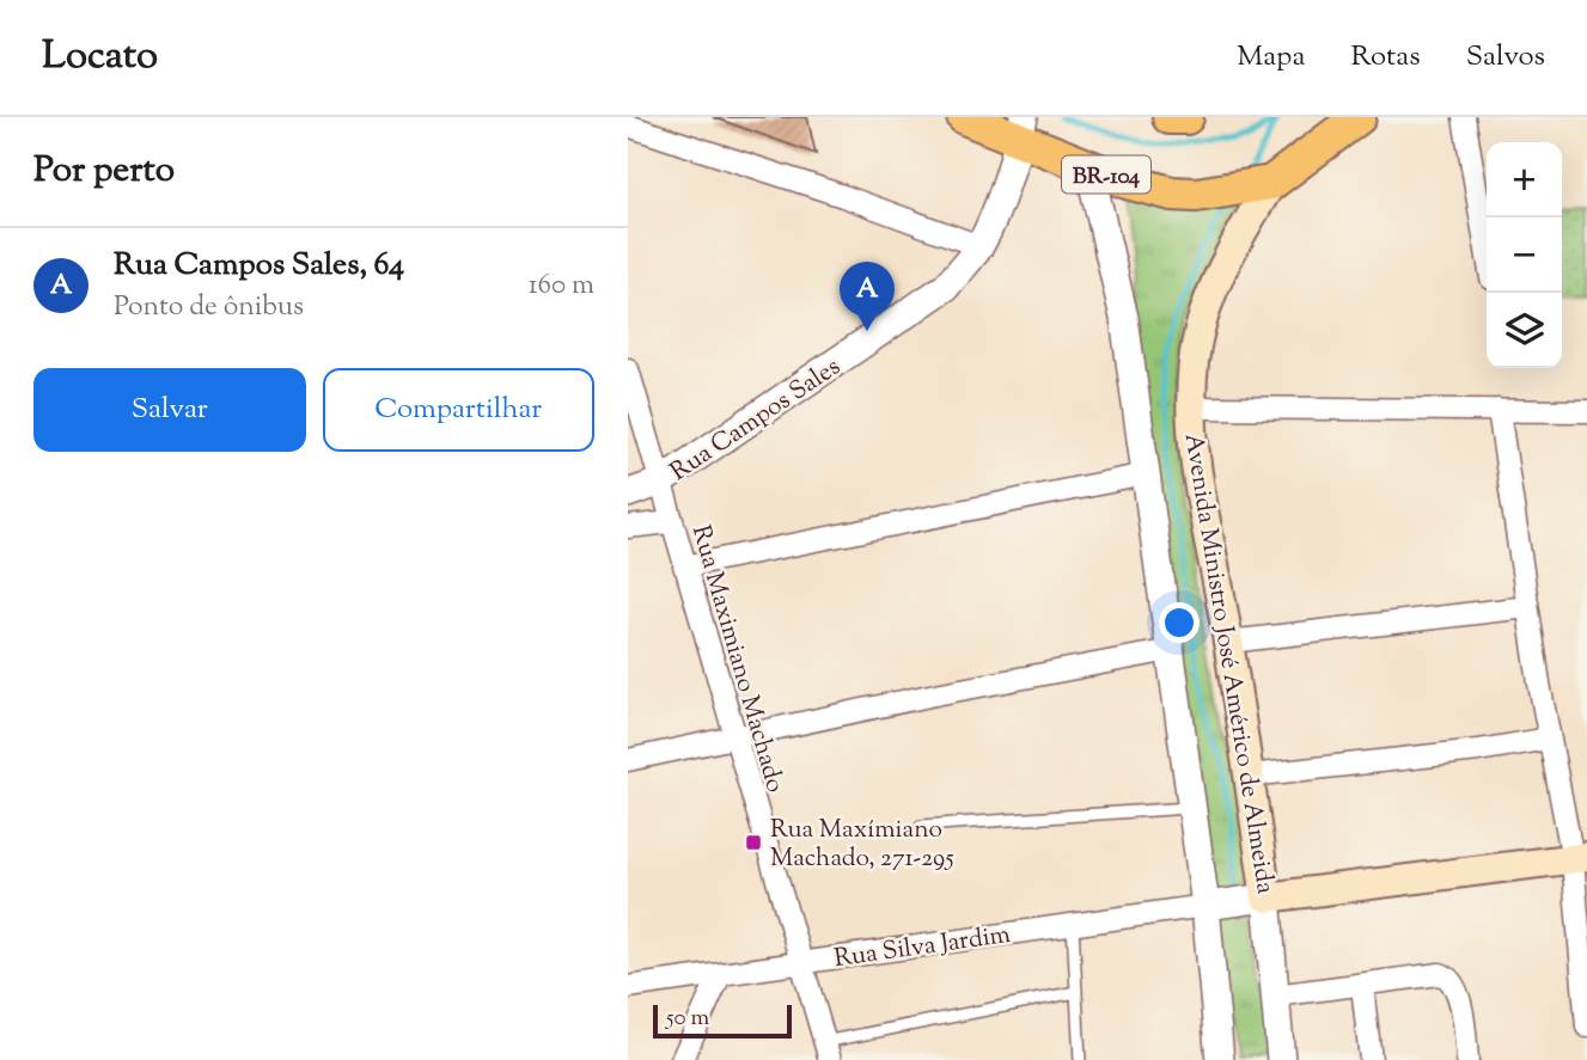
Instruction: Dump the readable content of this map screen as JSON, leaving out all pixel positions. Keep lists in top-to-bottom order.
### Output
{
  "streets": {
    "main road": ["BR-104", "Avenida Ministro José Américo de Almeida"],
    "street": ["Rua Campos Sales", "Rua Maximiano Machado", "Rua Silva Jardim"]
  },
  "crossings": [
    ["BR-104", "Rua Campos Sales"],
    ["BR-104", "Avenida Ministro José Américo de Almeida"],
    ["Rua Campos Sales", "Rua Maximiano Machado"],
    ["Rua Maximiano Machado", "Rua Silva Jardim"]
  ],
  "places": {
    "transit": ["Rua Maxímiano Machado, 271-295"]
  },
  "scale_bar": "50 m",
  "page": {
    "header": "Locato",
    "nav": ["Mapa", "Rotas", "Salvos"],
    "heading": "Por perto",
    "map_buttons": ["+", "−"],
    "list": [
      {
        "mark": "A",
        "name": "Rua Campos Sales, 64",
        "note": "Ponto de ônibus",
        "value": "160 m"
      }
    ],
    "pins": "A",
    "buttons": ["Salvar", "Compartilhar"],
    "scale": "50 m"
  }
}
